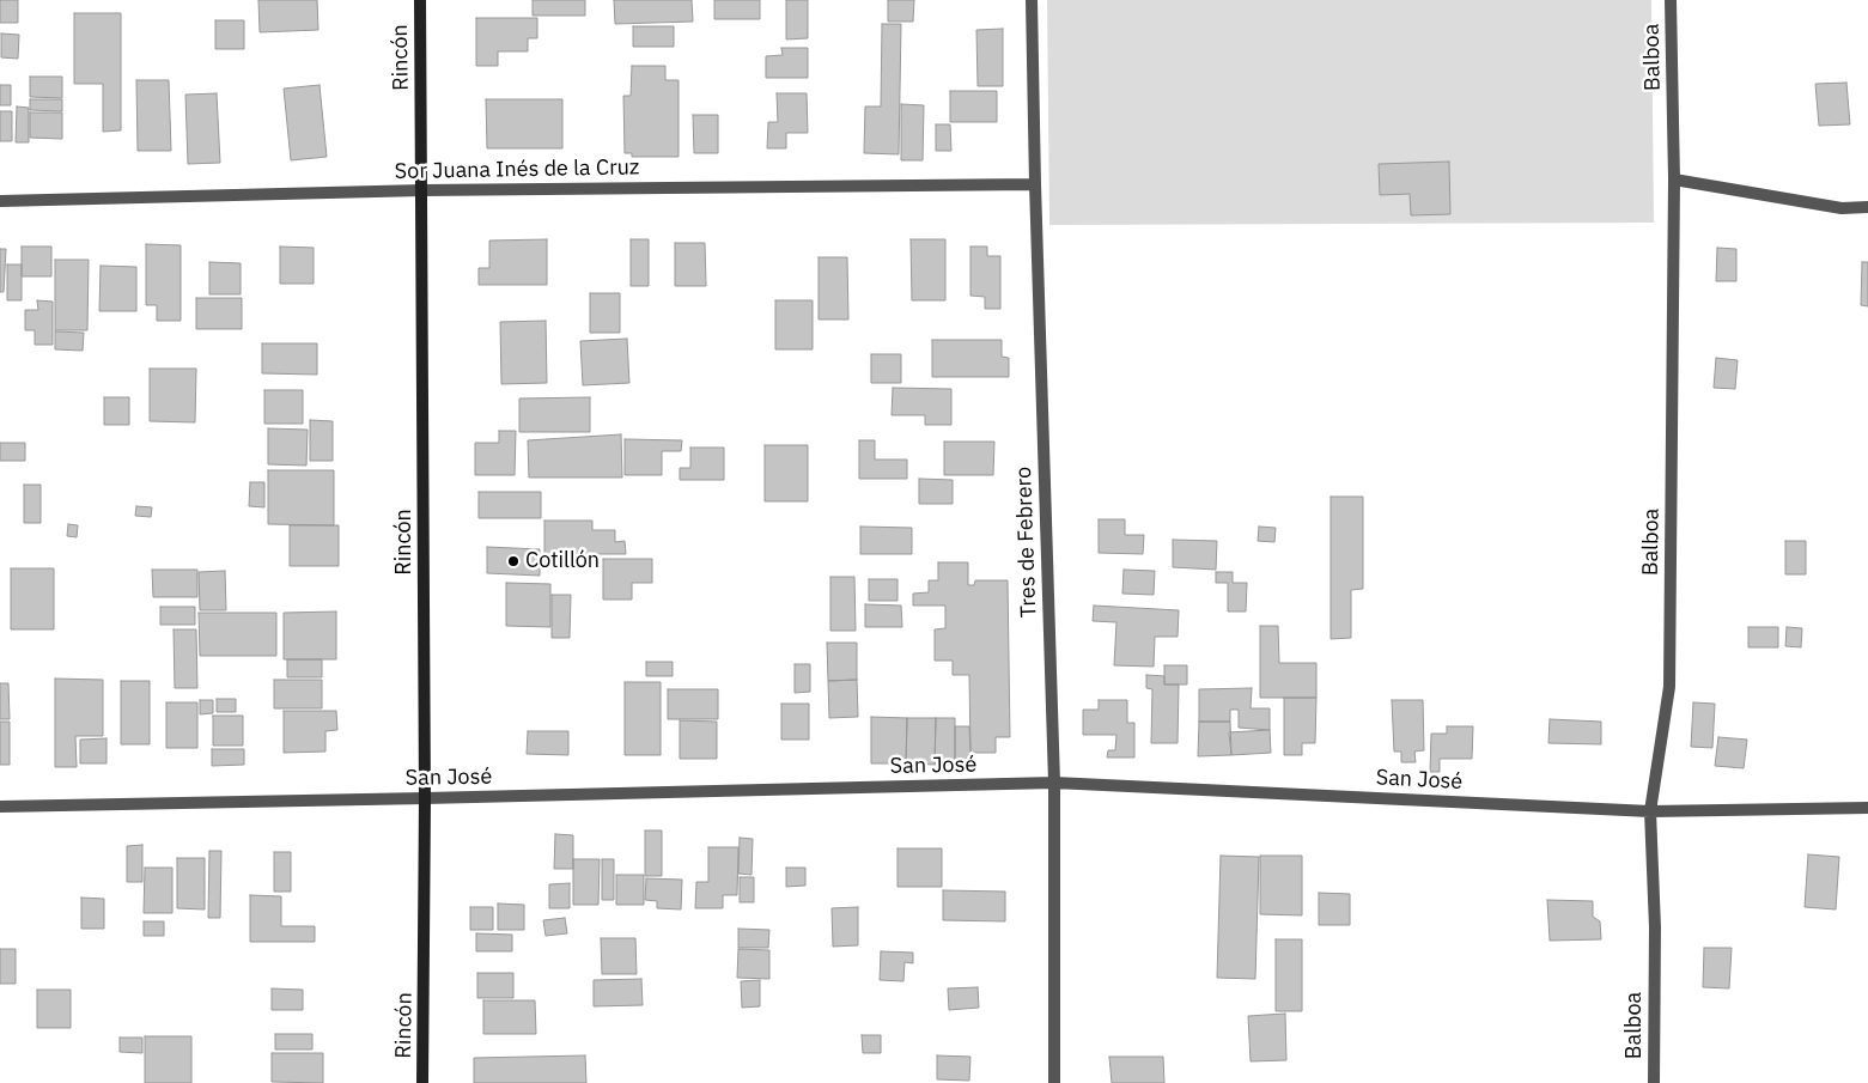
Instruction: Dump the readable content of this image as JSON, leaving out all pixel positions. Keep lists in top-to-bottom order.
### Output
{
  "streets": {
    "street": [
      "Rincón",
      "Balboa",
      "Sor Juana Inés de la Cruz",
      "Tres de Febrero",
      "San José"
    ]
  },
  "crossings": [
    ["Rincón", "Sor Juana Inés de la Cruz"],
    ["Rincón", "San José"],
    ["Balboa", "San José"],
    ["Sor Juana Inés de la Cruz", "Tres de Febrero"],
    ["Tres de Febrero", "San José"]
  ],
  "places": ["Cotillón"]
}
